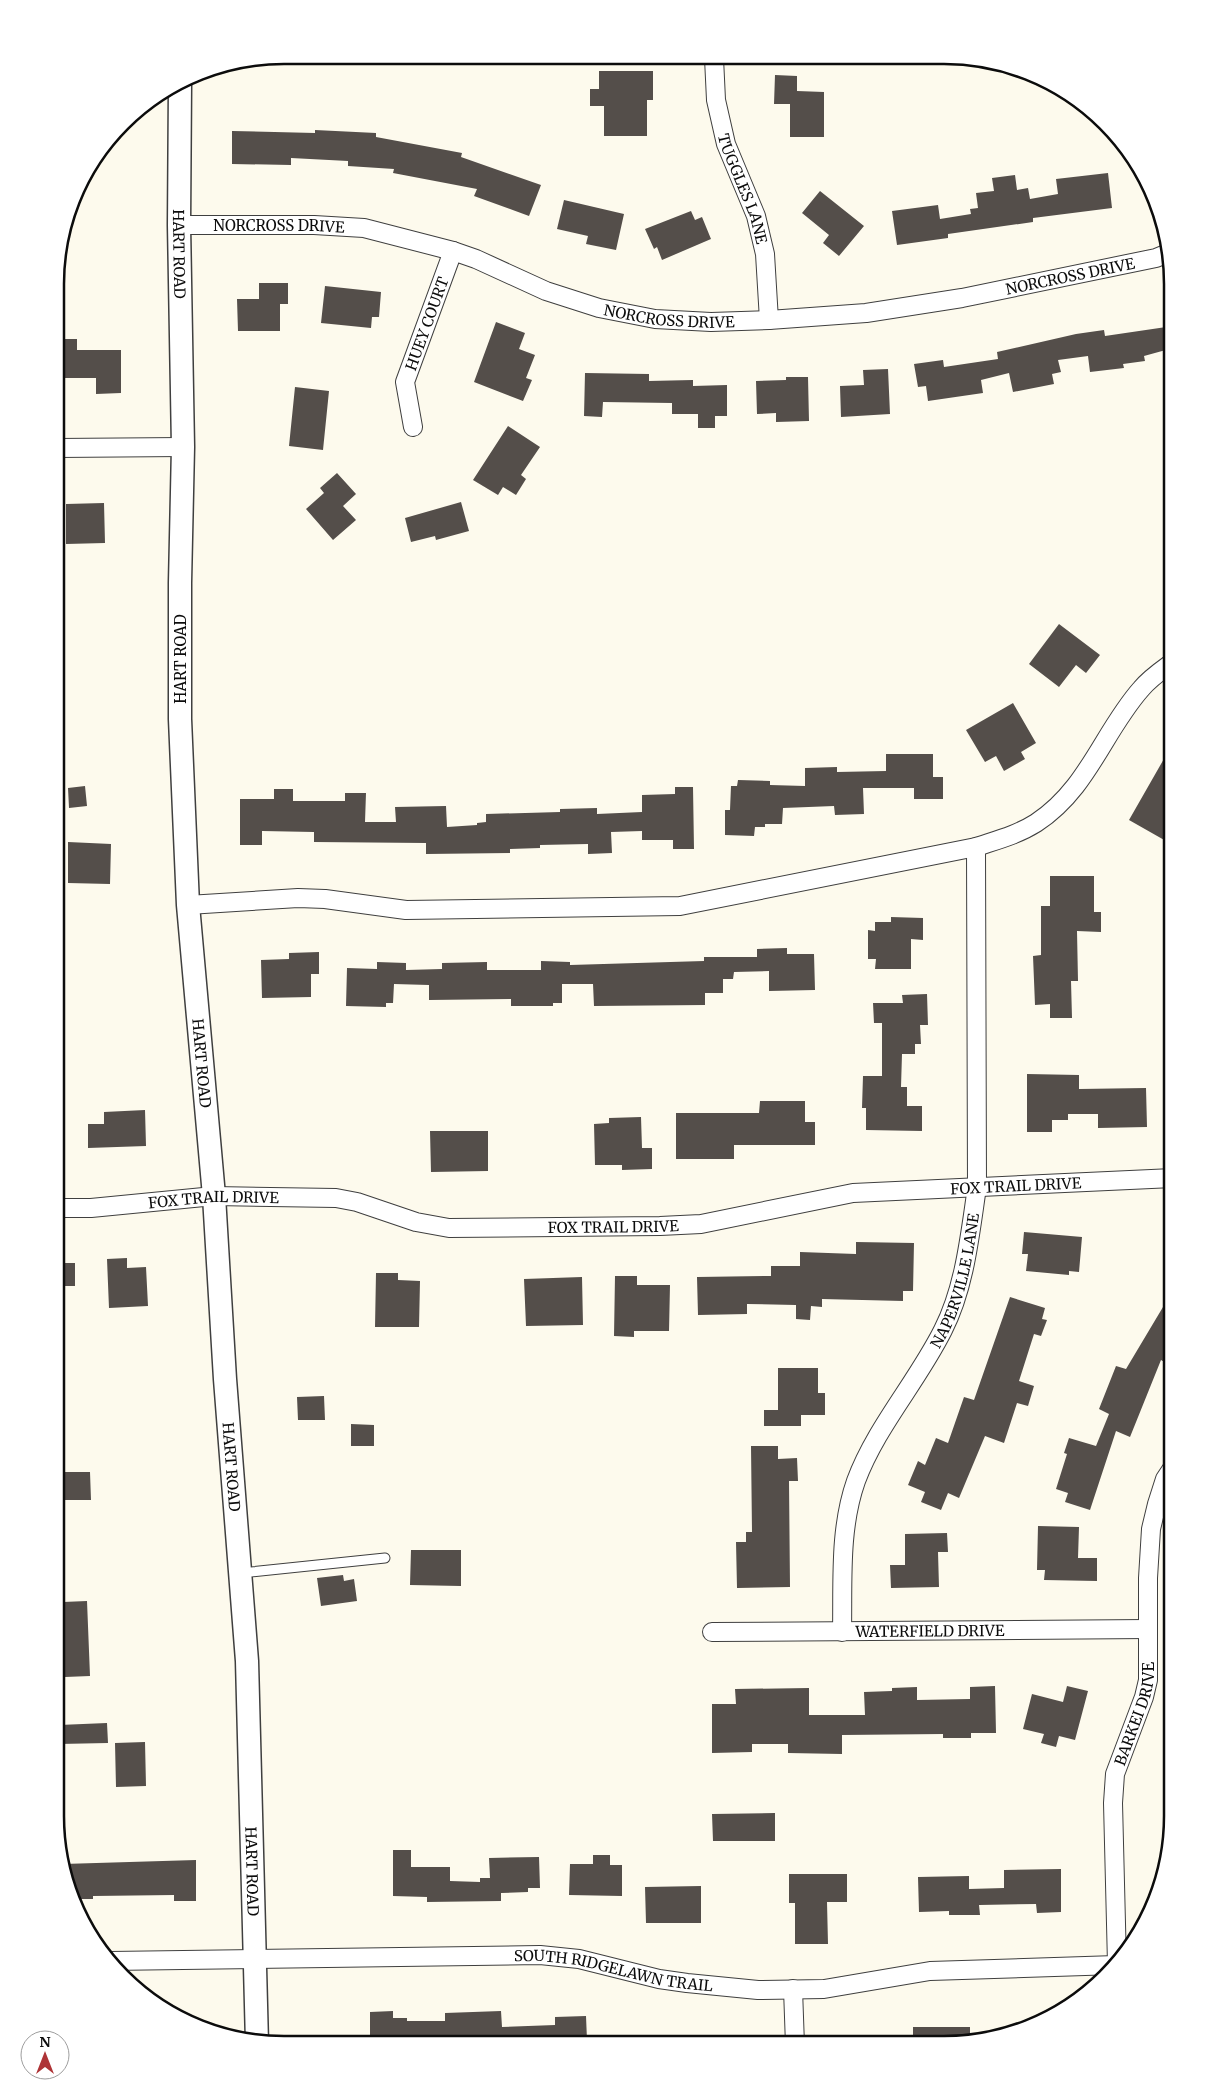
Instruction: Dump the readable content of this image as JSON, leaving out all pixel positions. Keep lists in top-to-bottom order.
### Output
{
  "streets": {
    "street": [
      "TUGGLES LANE",
      "NORCROSS DRIVE",
      "HART ROAD",
      "HUEY COURT",
      "FOX TRAIL DRIVE",
      "NAPERVILLE LANE",
      "WATERFIELD DRIVE",
      "BARKEI DRIVE",
      "SOUTH RIDGELAWN TRAIL"
    ]
  },
  "crossings": [
    ["TUGGLES LANE", "NORCROSS DRIVE"],
    ["NORCROSS DRIVE", "HART ROAD"],
    ["NORCROSS DRIVE", "HUEY COURT"],
    ["HART ROAD", "FOX TRAIL DRIVE"],
    ["HART ROAD", "SOUTH RIDGELAWN TRAIL"],
    ["FOX TRAIL DRIVE", "NAPERVILLE LANE"],
    ["NAPERVILLE LANE", "WATERFIELD DRIVE"],
    ["WATERFIELD DRIVE", "BARKEI DRIVE"]
  ],
  "north": "top"
}
